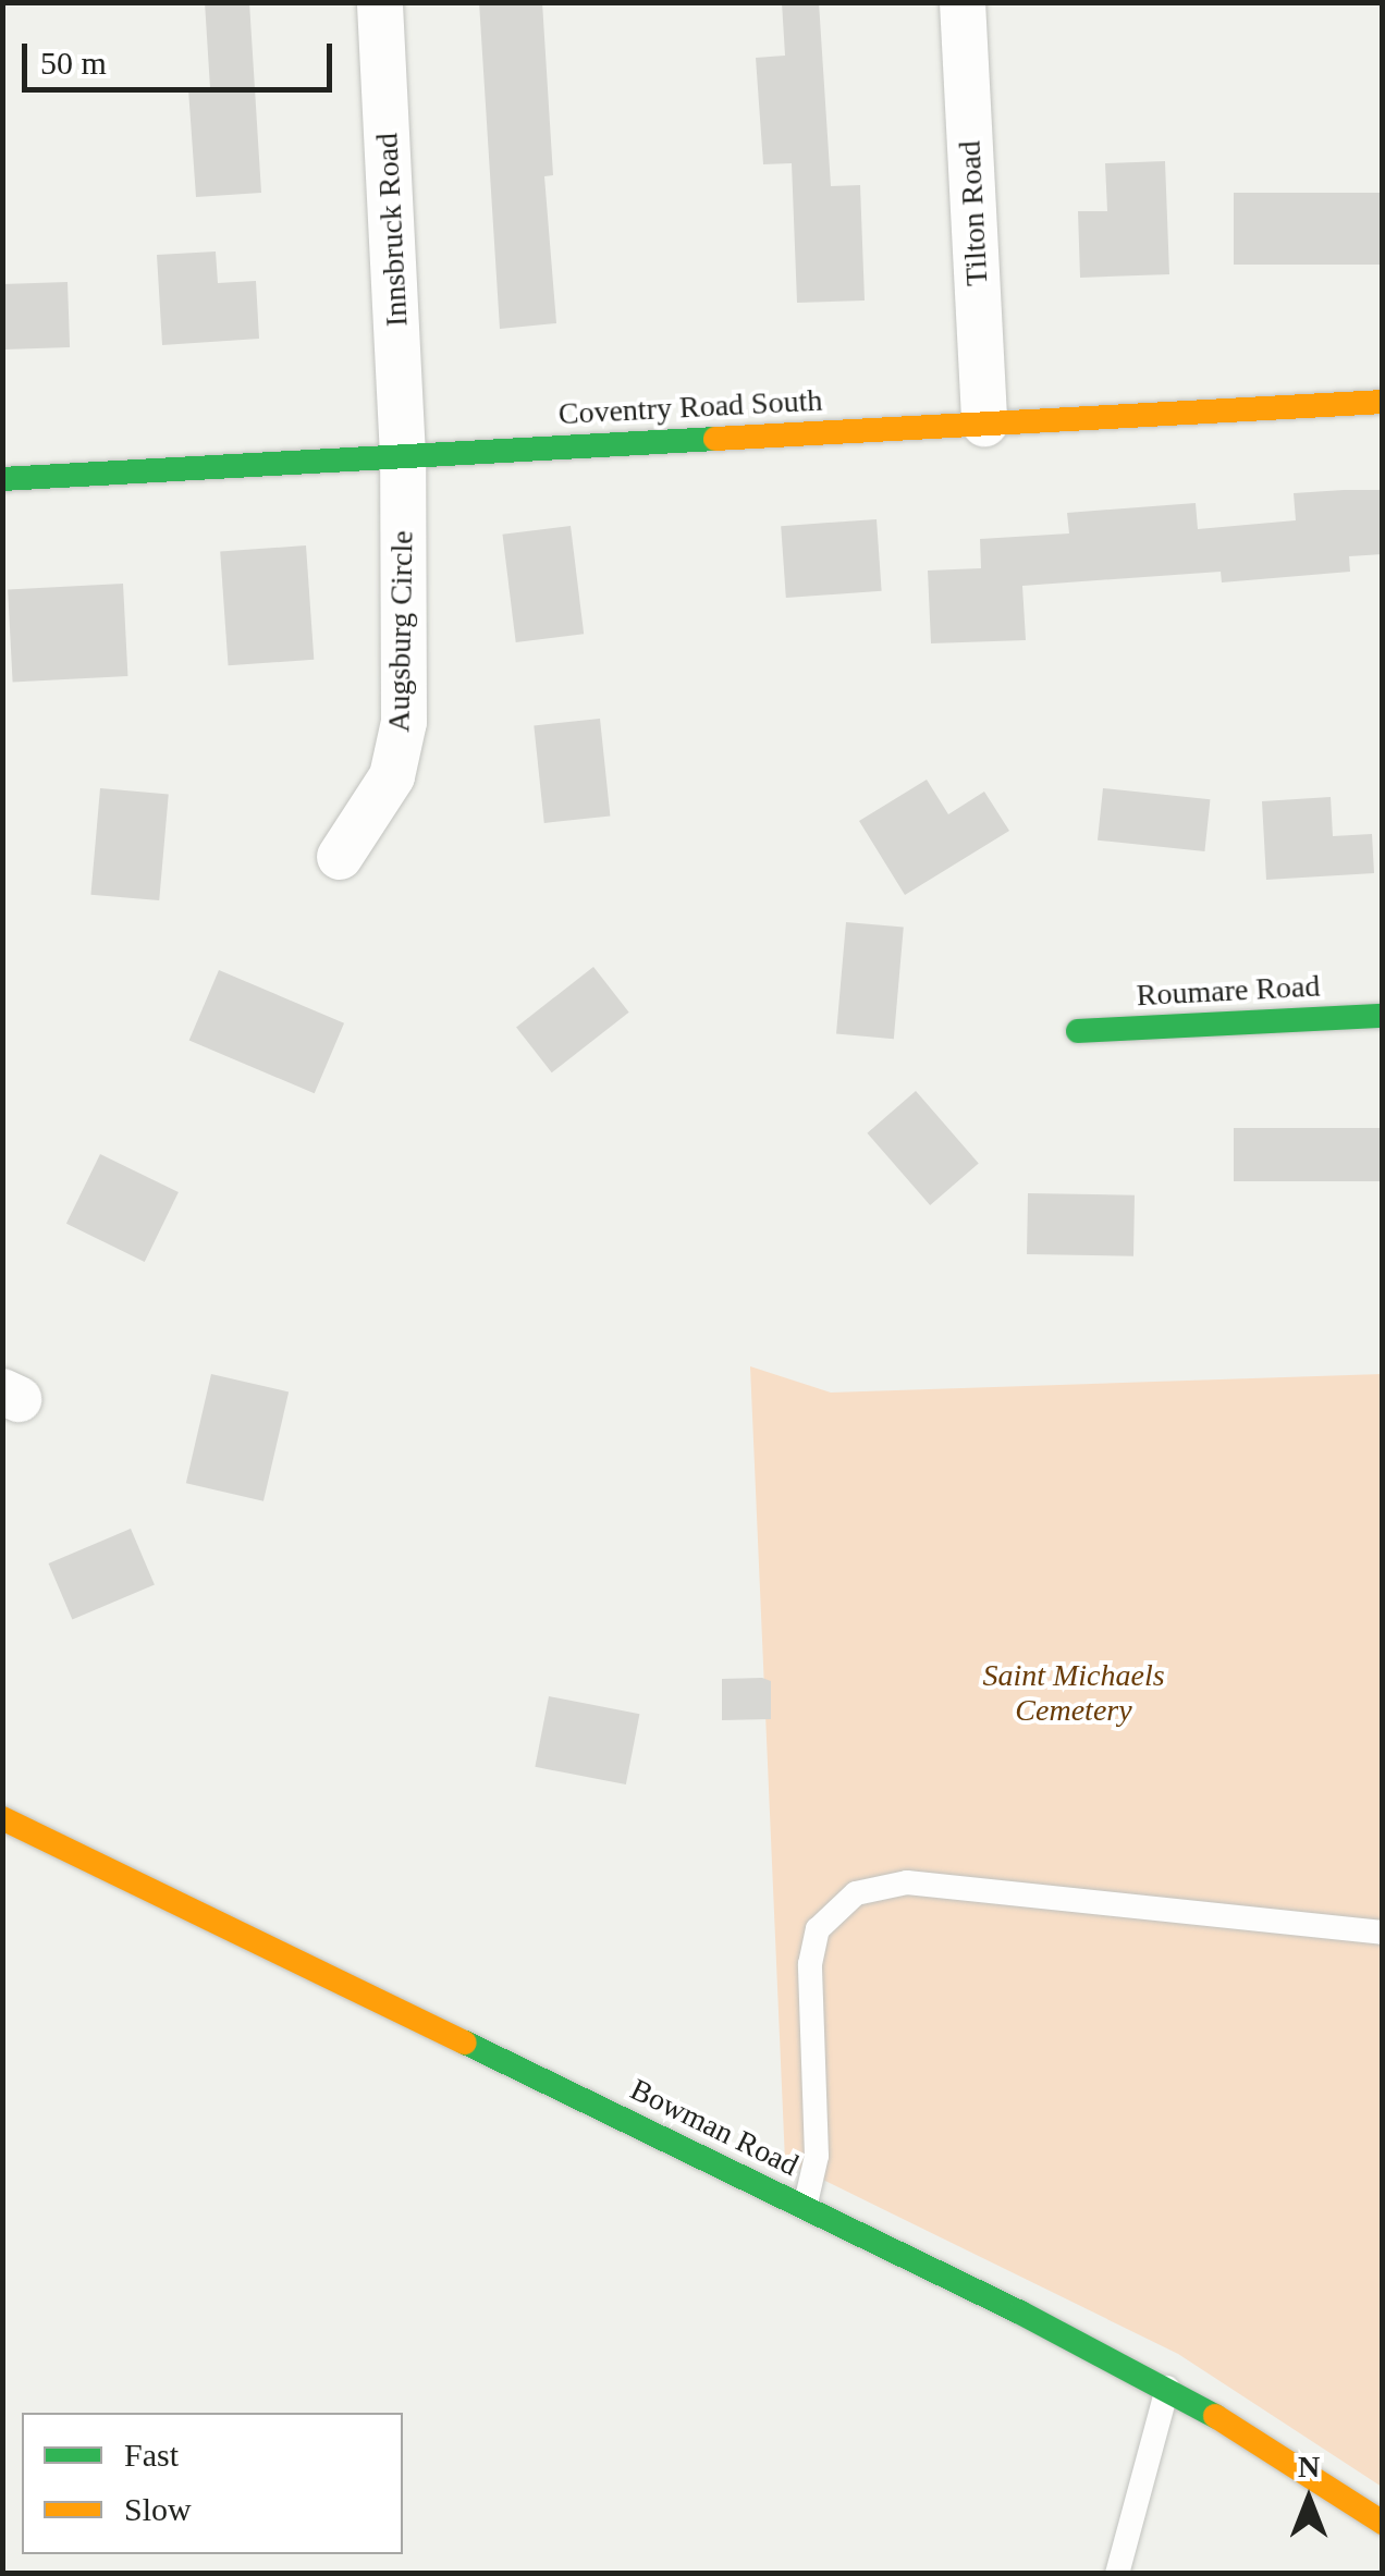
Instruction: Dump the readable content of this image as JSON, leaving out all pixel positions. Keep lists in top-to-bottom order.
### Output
{
  "streets": {
    "street": [
      "Tilton Road",
      "Innsbruck Road",
      "Coventry Road South",
      "Augsburg Circle",
      "Roumare Road",
      "Bowman Road"
    ]
  },
  "crossings": [
    ["Tilton Road", "Coventry Road South"],
    ["Innsbruck Road", "Coventry Road South"],
    ["Innsbruck Road", "Augsburg Circle"],
    ["Coventry Road South", "Augsburg Circle"]
  ],
  "parks": ["Saint Michaels Cemetery"],
  "legend": ["Fast", "Slow"],
  "scale_bar": "50 m",
  "north": "top"
}
